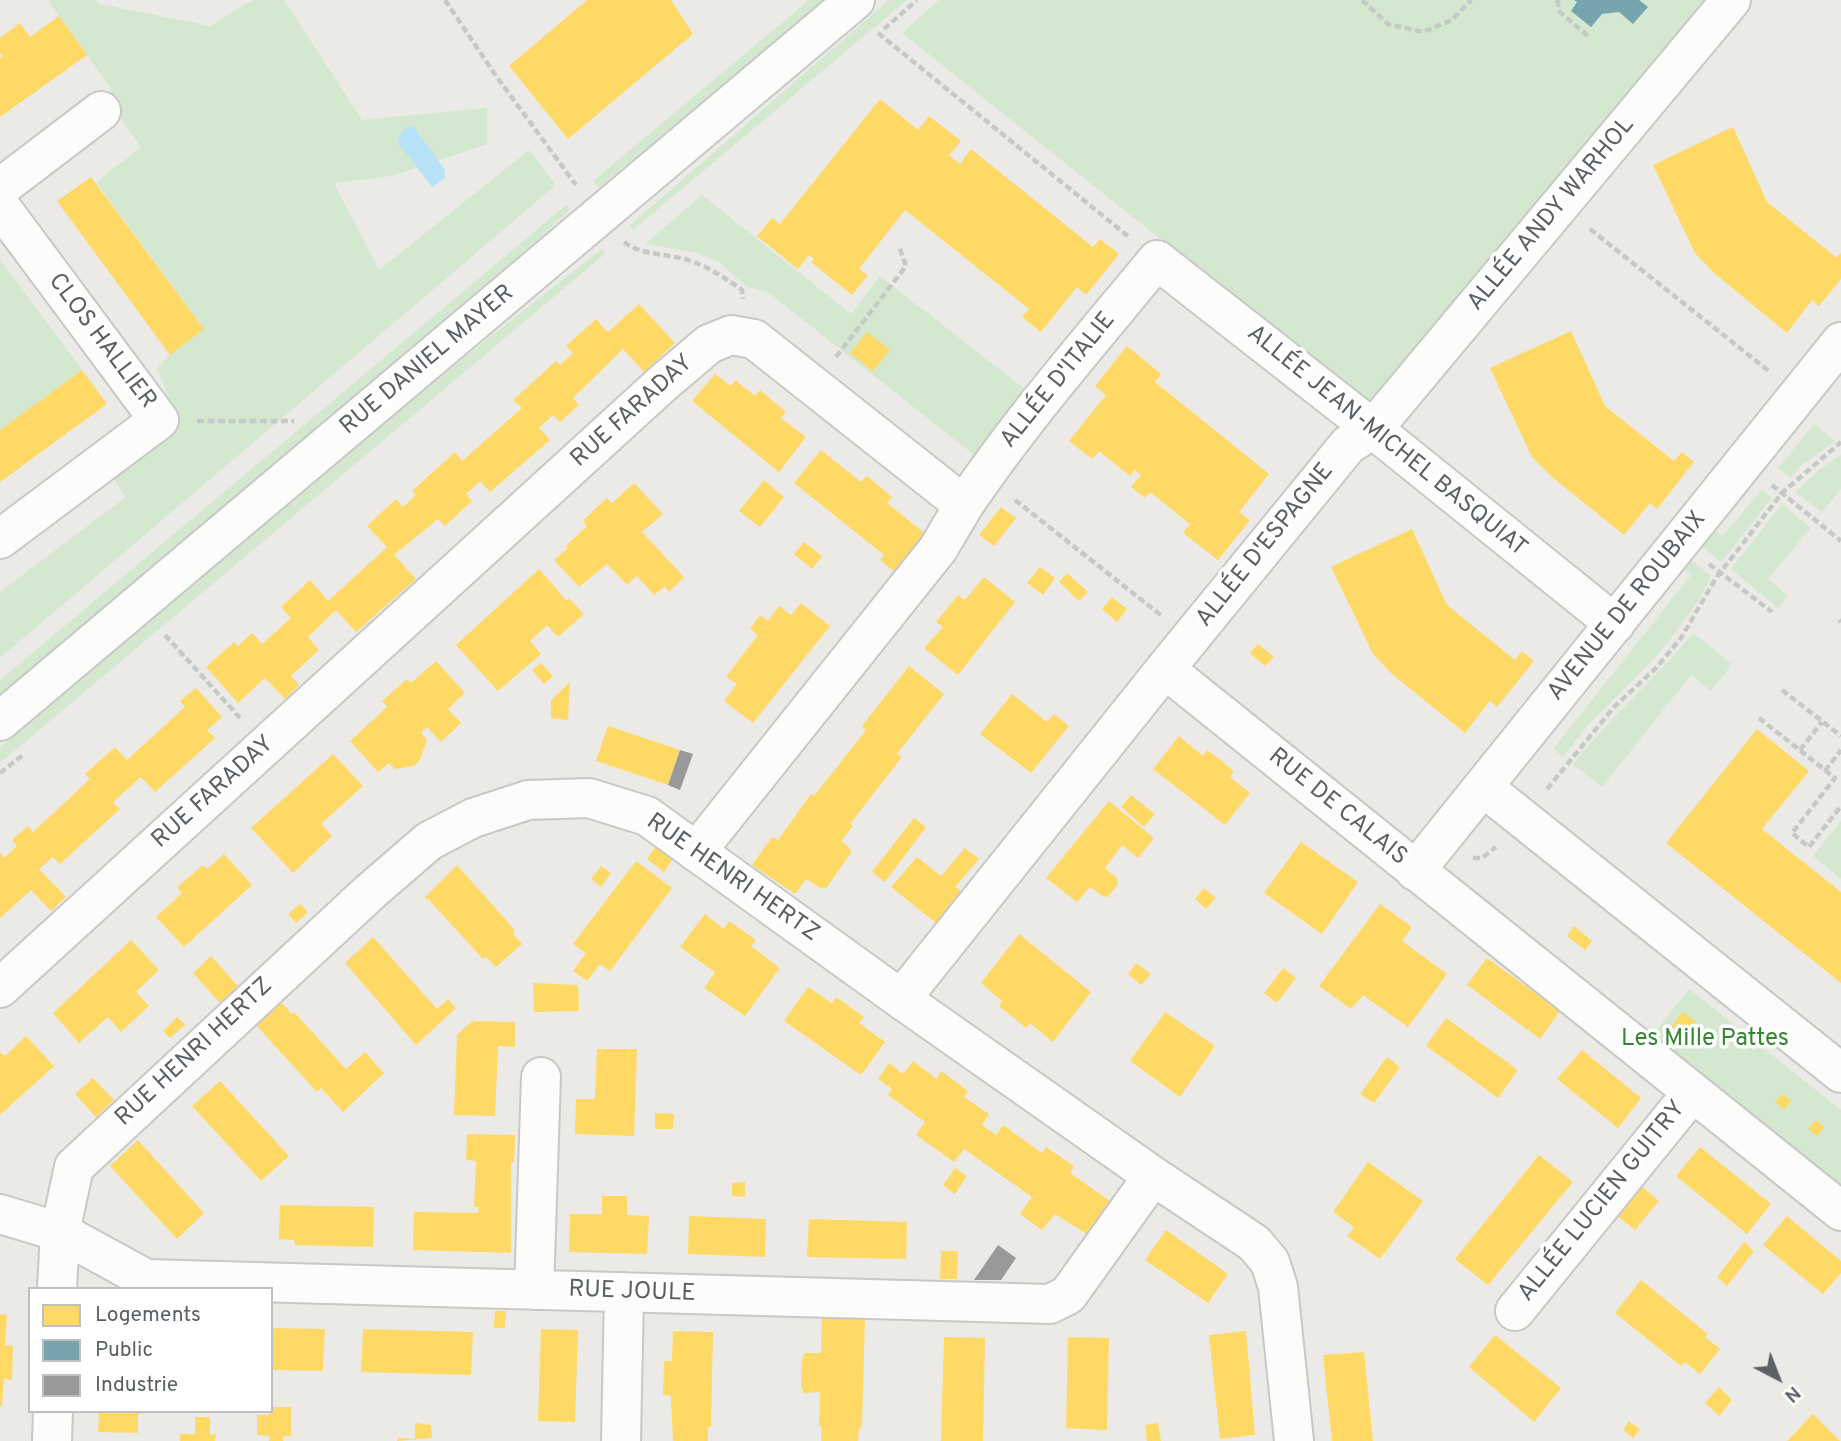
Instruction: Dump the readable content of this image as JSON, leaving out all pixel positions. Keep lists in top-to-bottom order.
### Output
{
  "streets": {
    "street": [
      "ALLÉE ANDY WARHOL",
      "CLOS HALLIER",
      "RUE DANIEL MAYER",
      "ALLÉE D'ITALIE",
      "RUE FARADAY",
      "ALLÉE JEAN-MICHEL BASQUIAT",
      "ALLÉE D'ESPAGNE",
      "AVENUE DE ROUBAIX",
      "RUE DE CALAIS",
      "RUE HENRI HERTZ",
      "ALLÉE LUCIEN GUITRY",
      "RUE JOULE"
    ]
  },
  "crossings": [
    ["ALLÉE ANDY WARHOL", "ALLÉE JEAN-MICHEL BASQUIAT"],
    ["ALLÉE ANDY WARHOL", "ALLÉE D'ESPAGNE"],
    ["ALLÉE D'ITALIE", "ALLÉE JEAN-MICHEL BASQUIAT"],
    ["ALLÉE JEAN-MICHEL BASQUIAT", "ALLÉE D'ESPAGNE"],
    ["ALLÉE JEAN-MICHEL BASQUIAT", "AVENUE DE ROUBAIX"],
    ["ALLÉE D'ESPAGNE", "RUE DE CALAIS"],
    ["AVENUE DE ROUBAIX", "RUE DE CALAIS"],
    ["RUE DE CALAIS", "ALLÉE LUCIEN GUITRY"],
    ["RUE HENRI HERTZ", "RUE JOULE"]
  ],
  "parks": ["Les Mille Pattes"],
  "legend": ["Logements", "Public", "Industrie"],
  "north": "bottom right"
}
